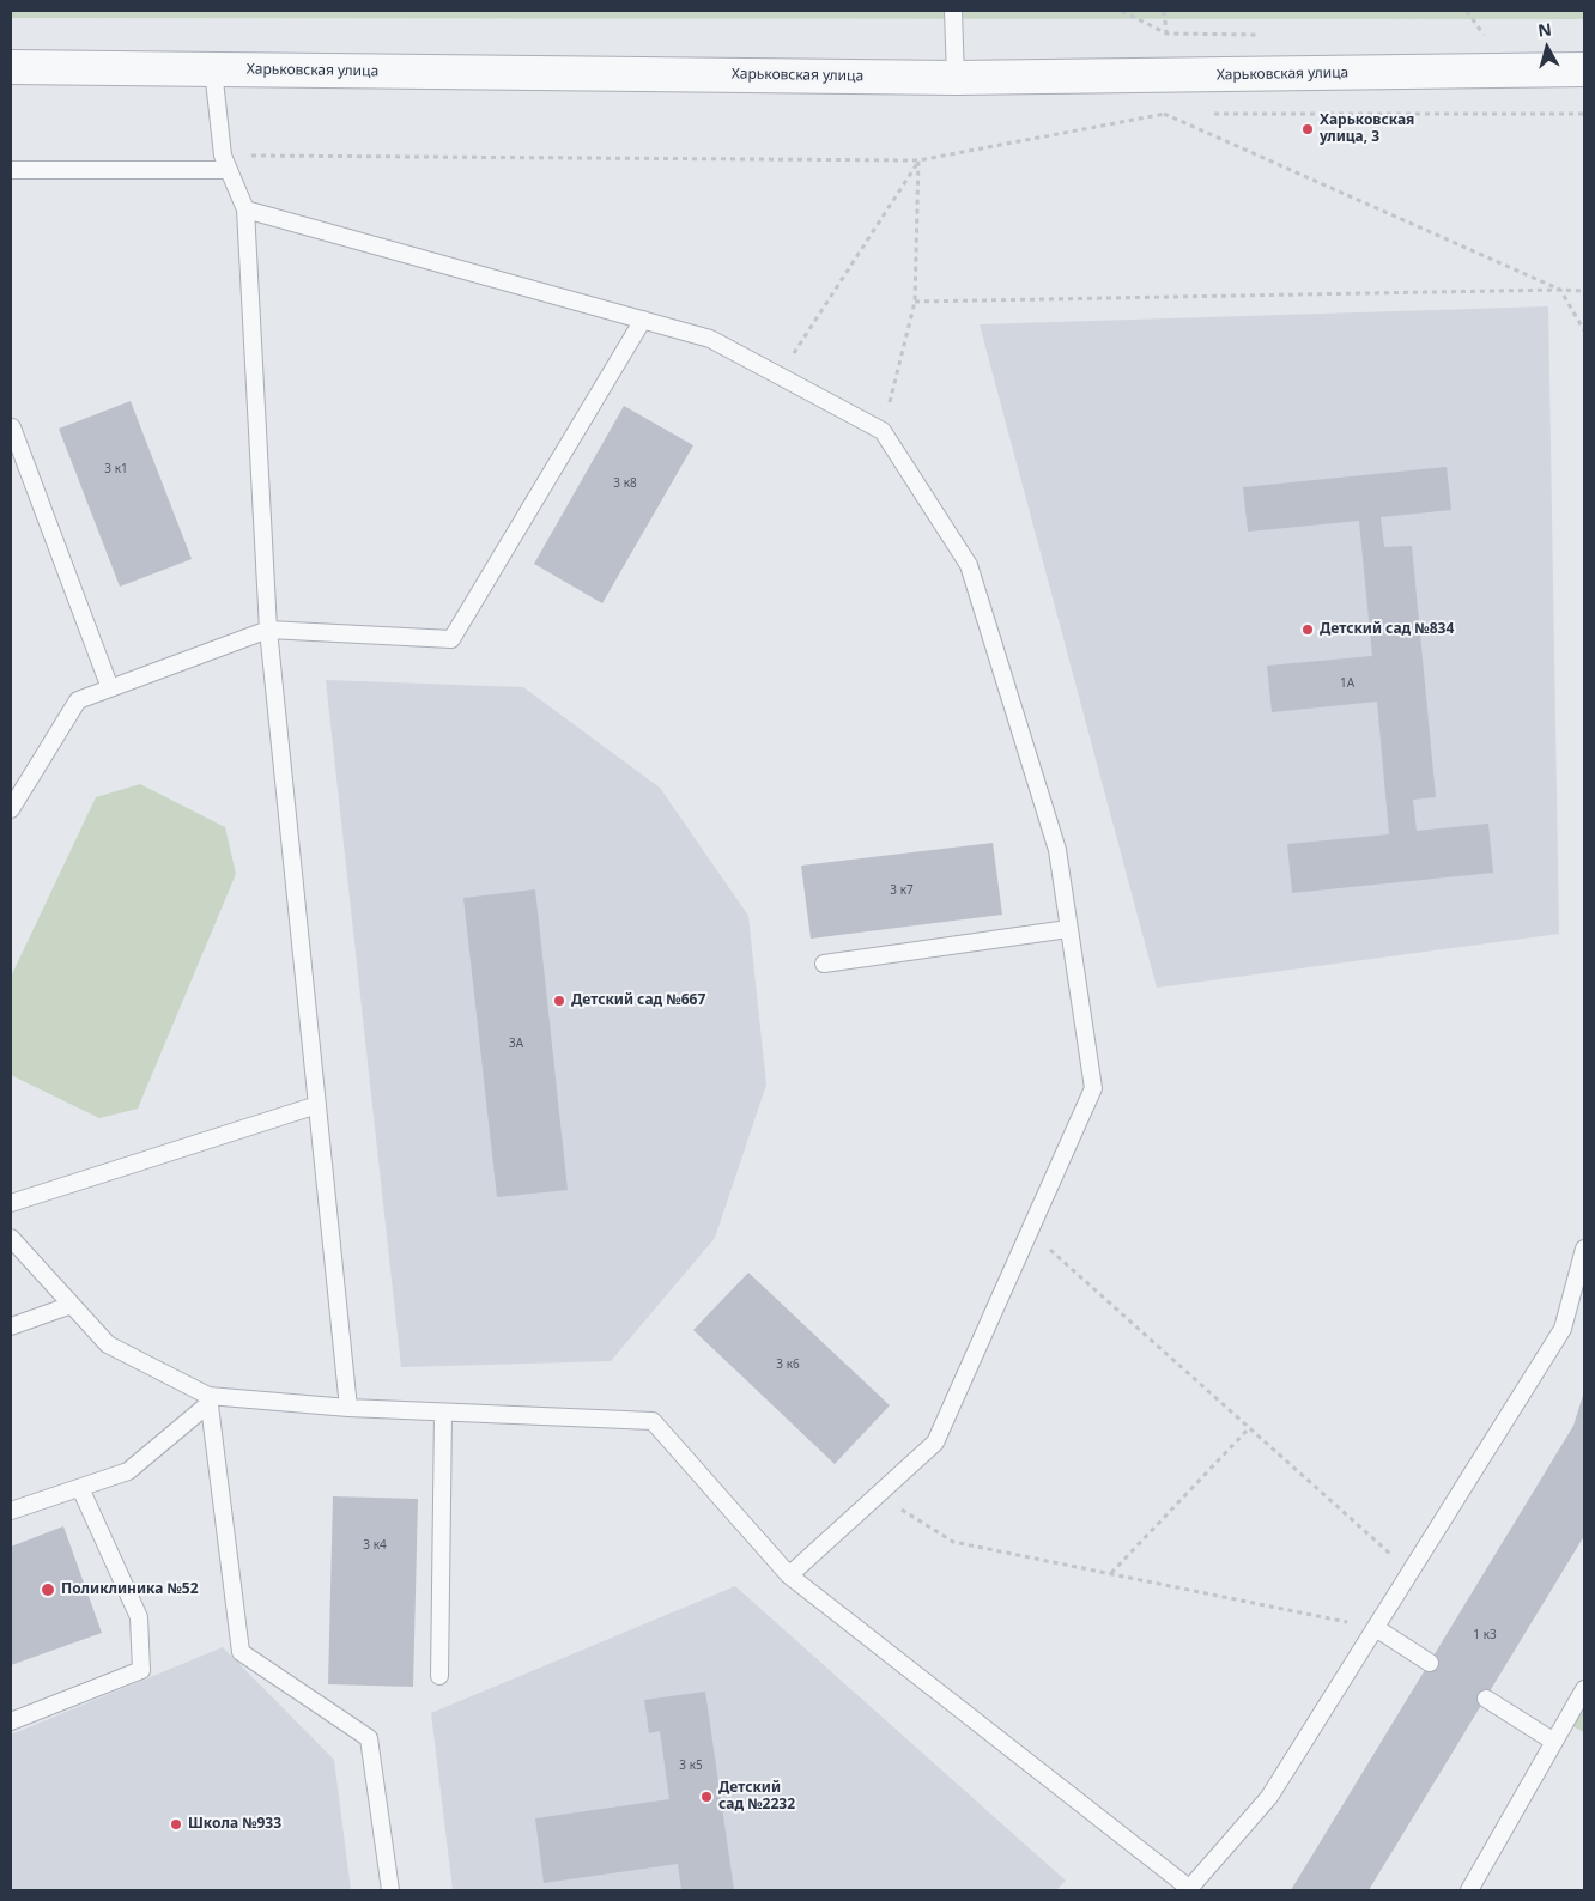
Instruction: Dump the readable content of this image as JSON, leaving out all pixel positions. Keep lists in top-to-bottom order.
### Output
{
  "streets": {
    "street": ["Харьковская улица"]
  },
  "places": [
    "Харьковская улица, 3",
    "Детский сад №834",
    "Детский сад №667",
    "Поликлиника №52",
    "Детский сад №2232",
    "Школа №933"
  ],
  "house_numbers": [
    "3 к1",
    "3 к8",
    "1А",
    "3 к7",
    "3А",
    "3 к6",
    "3 к4",
    "1 к3",
    "3 к5"
  ],
  "north": "top"
}
